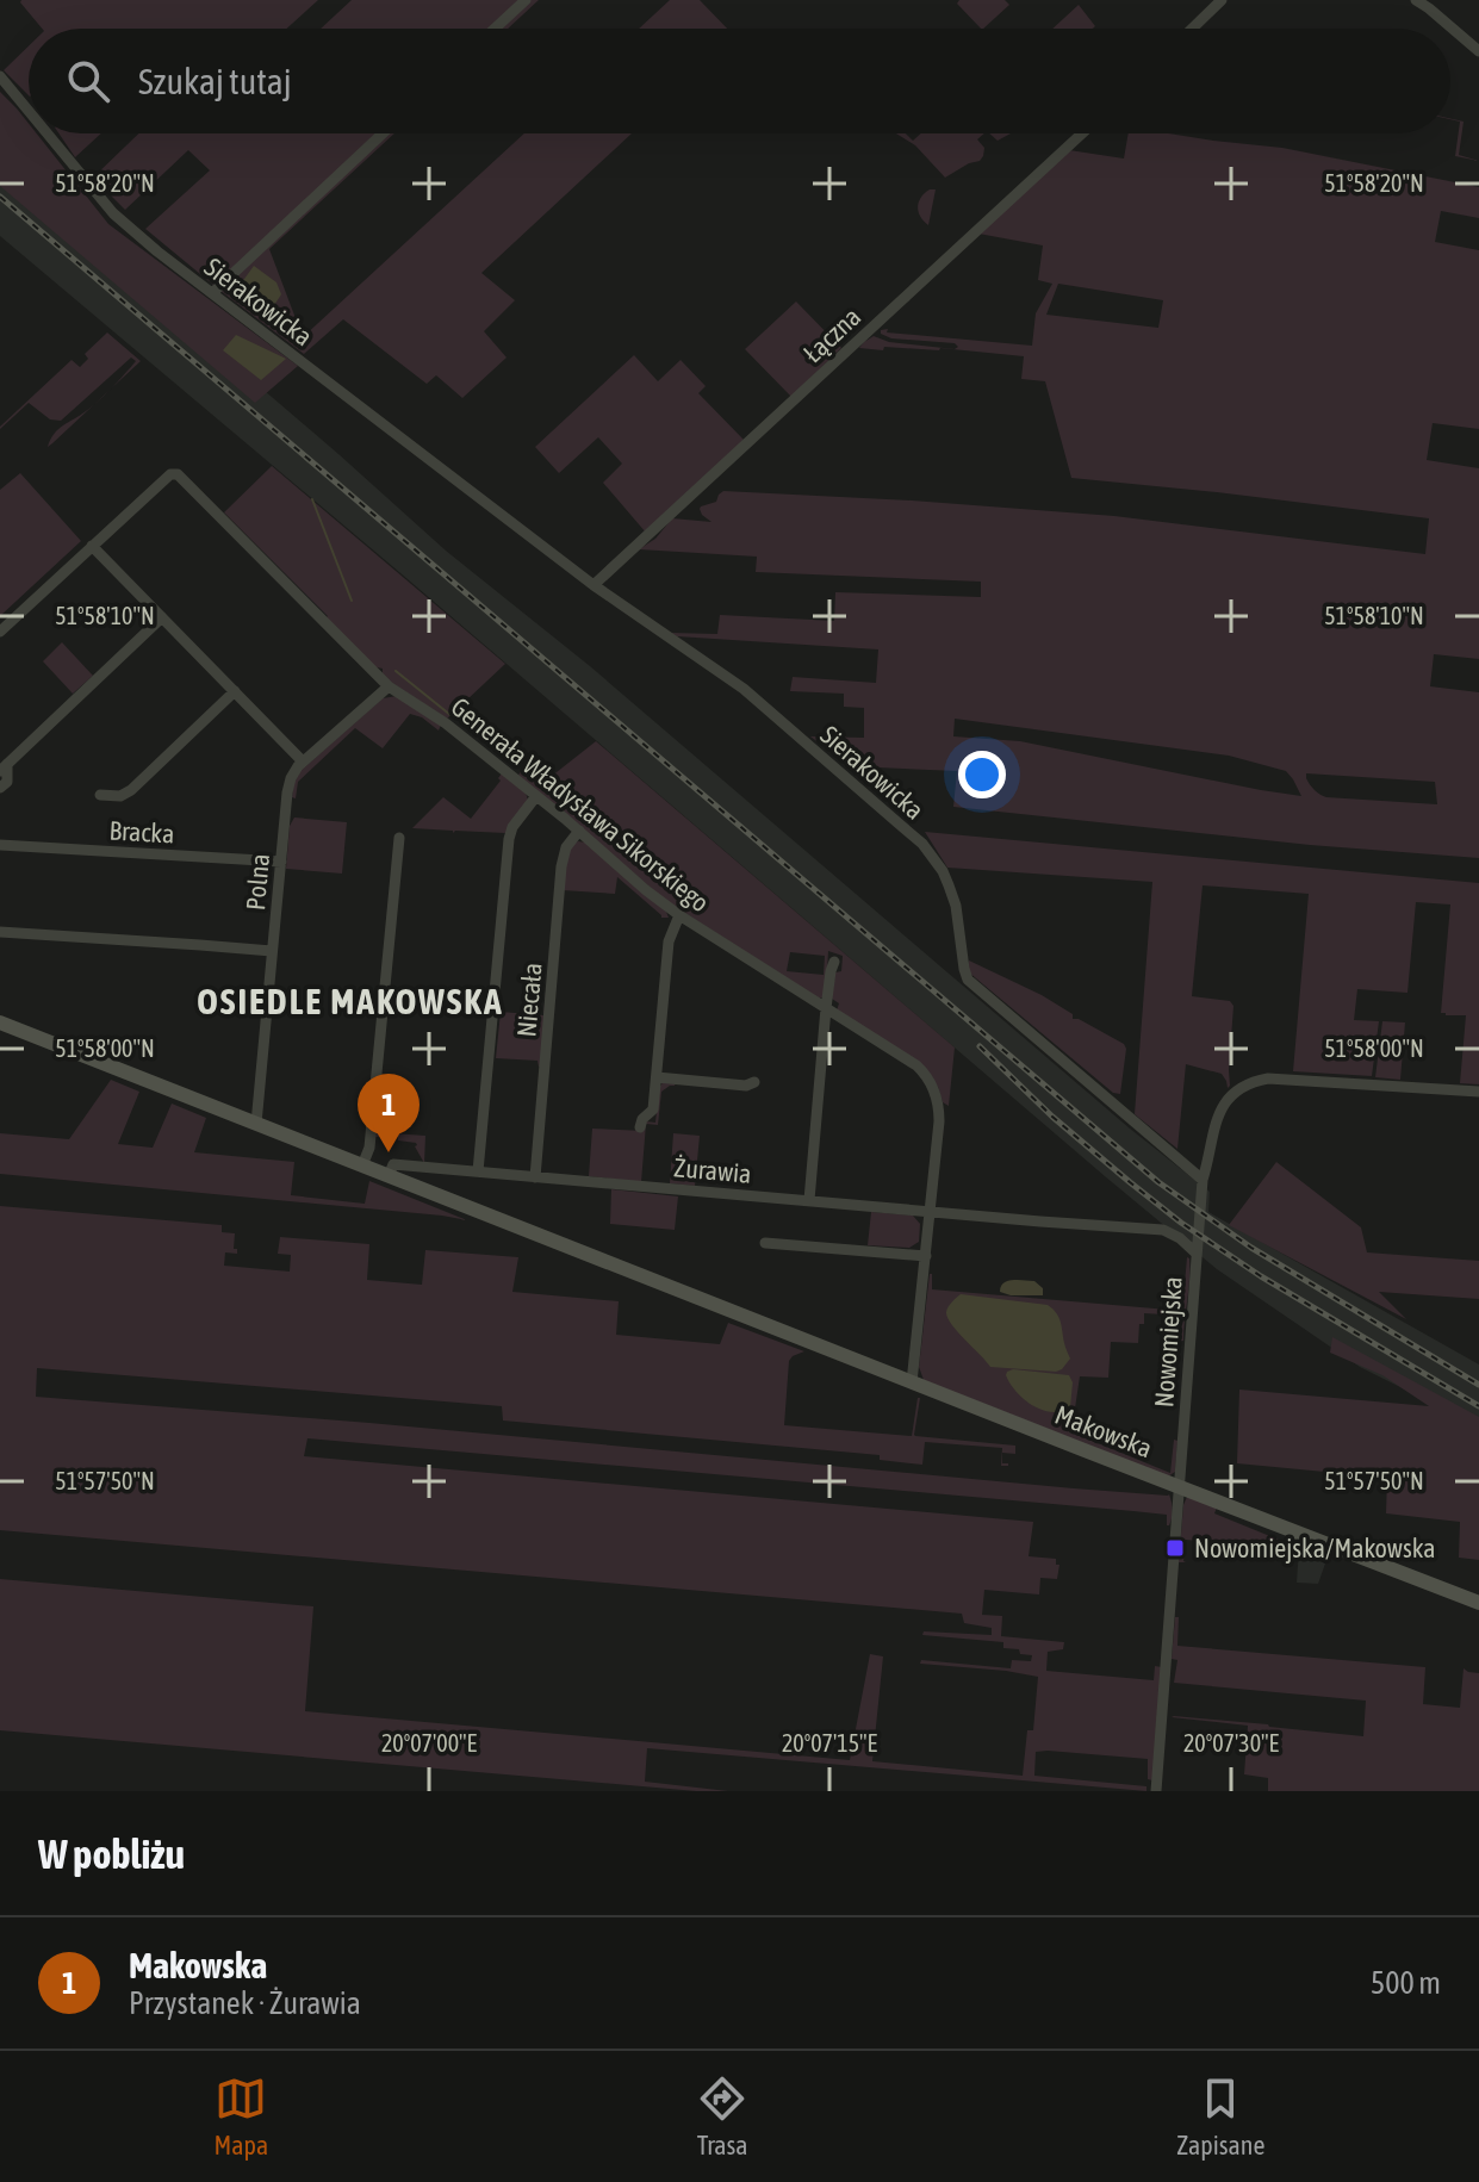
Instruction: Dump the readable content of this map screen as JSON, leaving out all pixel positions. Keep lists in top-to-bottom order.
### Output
{
  "streets": {
    "street": [
      "Sierakowicka",
      "Łączna",
      "Generała Władysława Sikorskiego",
      "Bracka",
      "Polna",
      "Niecała",
      "Żurawia",
      "Nowomiejska",
      "Makowska"
    ]
  },
  "crossings": [
    ["Sierakowicka", "Łączna"],
    ["Sierakowicka", "Nowomiejska"],
    ["Generała Władysława Sikorskiego", "Polna"],
    ["Generała Władysława Sikorskiego", "Niecała"],
    ["Generała Władysława Sikorskiego", "Żurawia"],
    ["Generała Władysława Sikorskiego", "Makowska"],
    ["Bracka", "Polna"],
    ["Polna", "Makowska"],
    ["Niecała", "Żurawia"],
    ["Żurawia", "Nowomiejska"],
    ["Żurawia", "Makowska"],
    ["Nowomiejska", "Makowska"]
  ],
  "districts": ["OSIEDLE MAKOWSKA"],
  "places": {
    "transit": ["Nowomiejska/Makowska"]
  },
  "page": {
    "search": "Szukaj tutaj",
    "pins": "1",
    "heading": "W pobliżu",
    "list": [
      {
        "mark": "1",
        "name": "Makowska",
        "note": "Przystanek · Żurawia",
        "value": "500 m"
      }
    ],
    "nav": ["Mapa", "Trasa", "Zapisane"]
  },
  "coordinates": [
    "51°58'20\"N",
    "51°58'10\"N",
    "51°58'00\"N",
    "51°57'50\"N",
    "20°07'00\"E",
    "20°07'15\"E",
    "20°07'30\"E"
  ]
}
